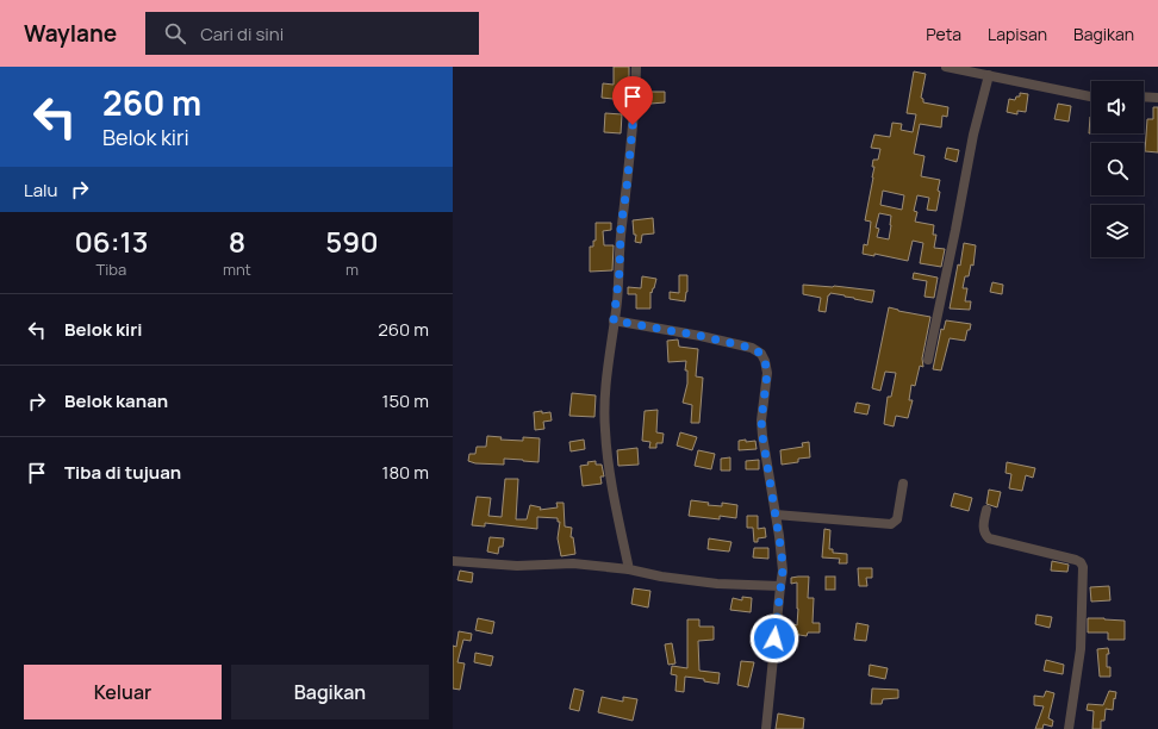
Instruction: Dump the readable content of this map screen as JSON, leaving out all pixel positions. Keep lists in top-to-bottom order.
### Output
{
  "page": {
    "header": "Waylane",
    "search": "Cari di sini",
    "nav": ["Peta", "Lapisan", "Bagikan"],
    "turn": ["260 m", "Belok kiri"],
    "then": "Lalu",
    "eta": [
      "06:13",
      "Tiba",
      "8",
      "mnt",
      "590",
      "m"
    ],
    "list": [
      {
        "name": "Belok kiri",
        "value": "260 m"
      },
      {
        "name": "Belok kanan",
        "value": "150 m"
      },
      {
        "name": "Tiba di tujuan",
        "value": "180 m"
      }
    ],
    "buttons": ["Keluar", "Bagikan"]
  }
}
